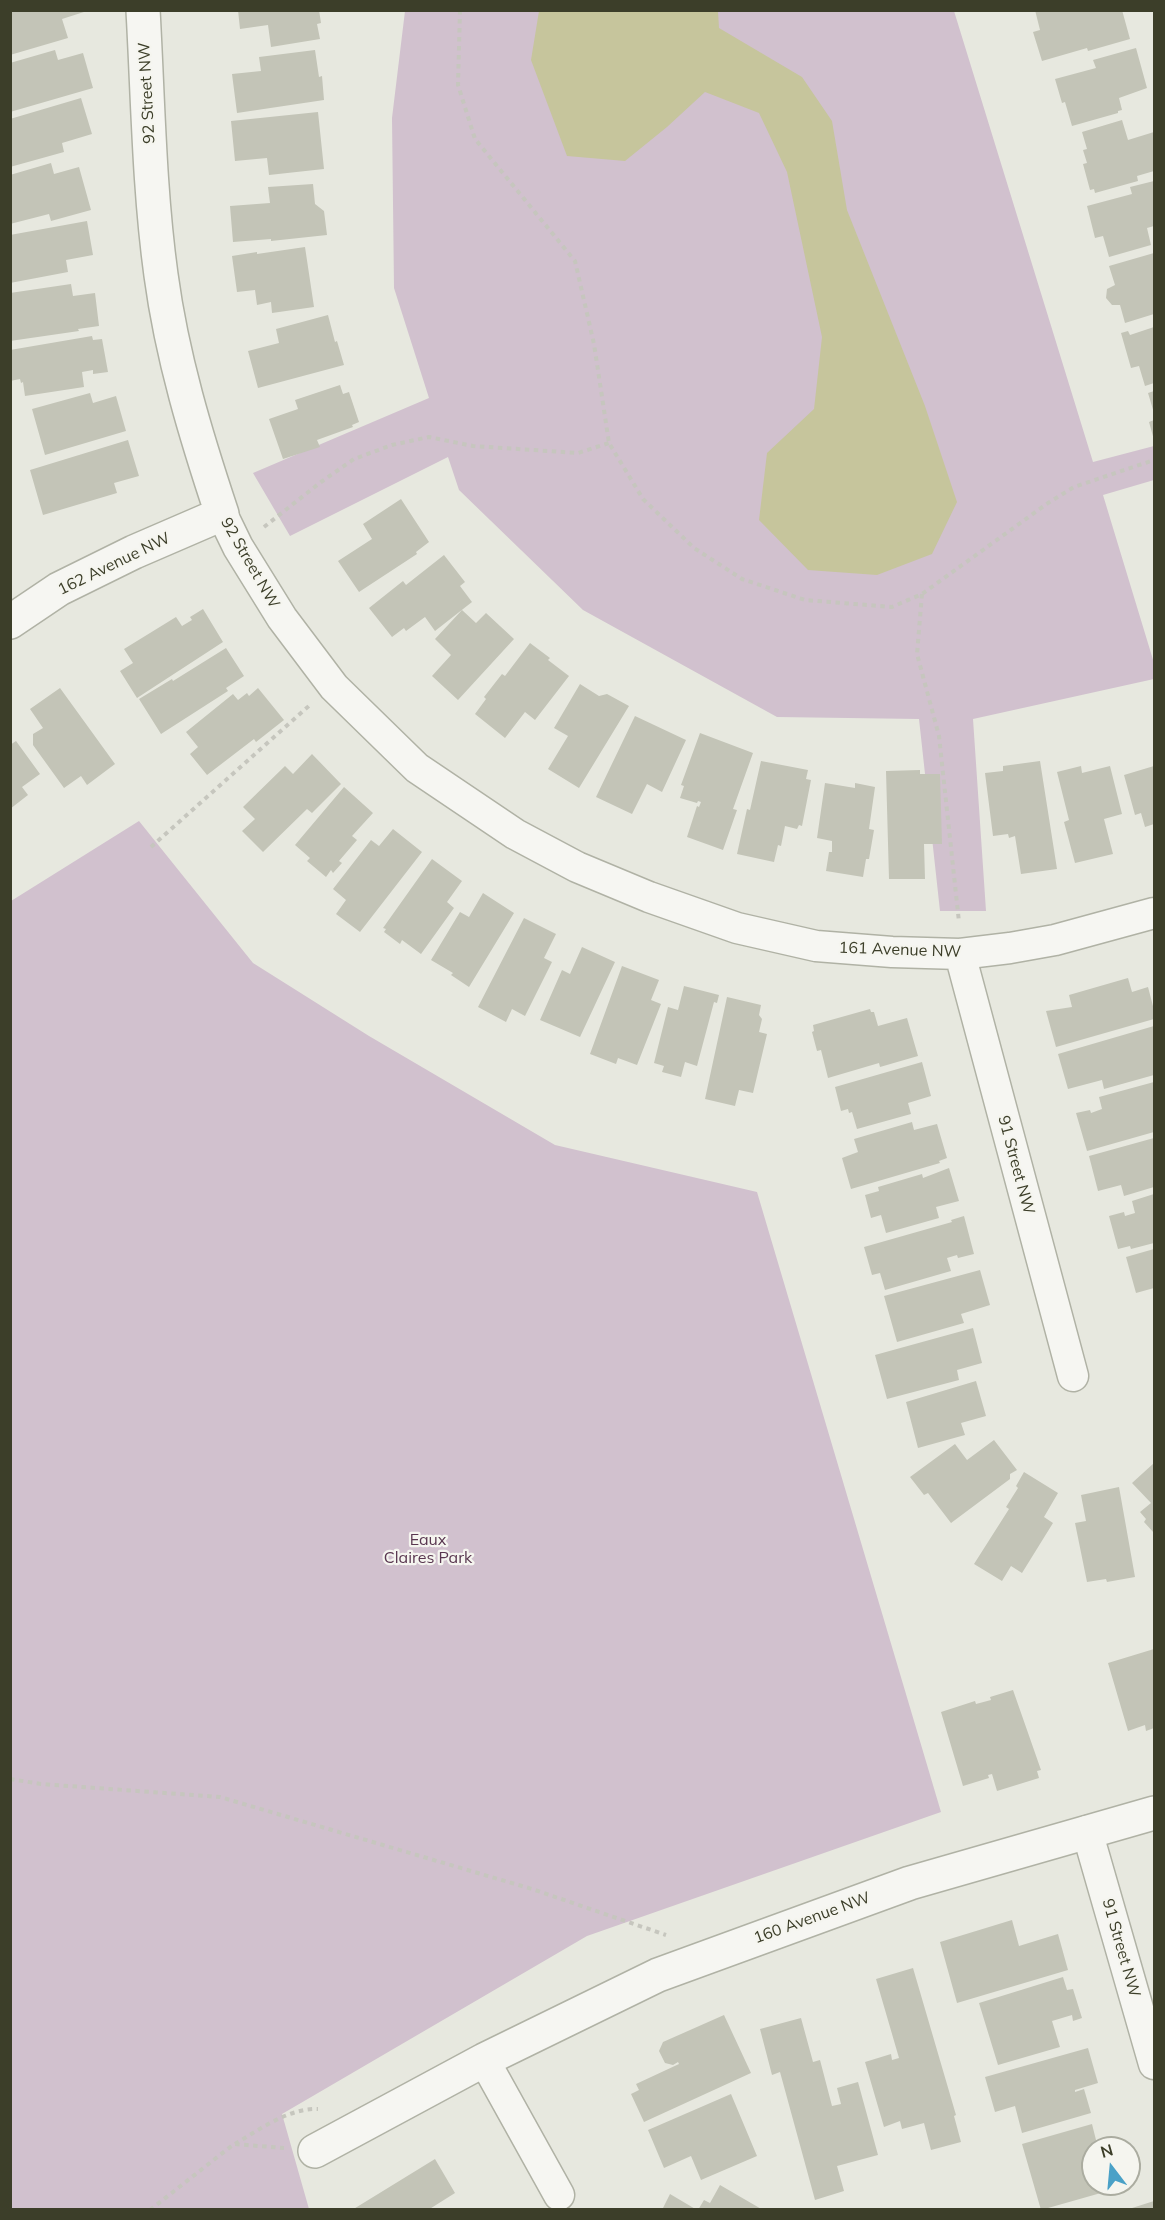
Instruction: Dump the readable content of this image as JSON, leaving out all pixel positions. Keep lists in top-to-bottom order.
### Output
{
  "streets": {
    "street": [
      "92 Street NW",
      "162 Avenue NW",
      "161 Avenue NW",
      "91 Street NW",
      "160 Avenue NW"
    ]
  },
  "crossings": [
    ["92 Street NW", "162 Avenue NW"],
    ["92 Street NW", "161 Avenue NW"],
    ["161 Avenue NW", "91 Street NW"],
    ["91 Street NW", "160 Avenue NW"]
  ],
  "parks": ["Eaux Claires Park"],
  "north": "top"
}
